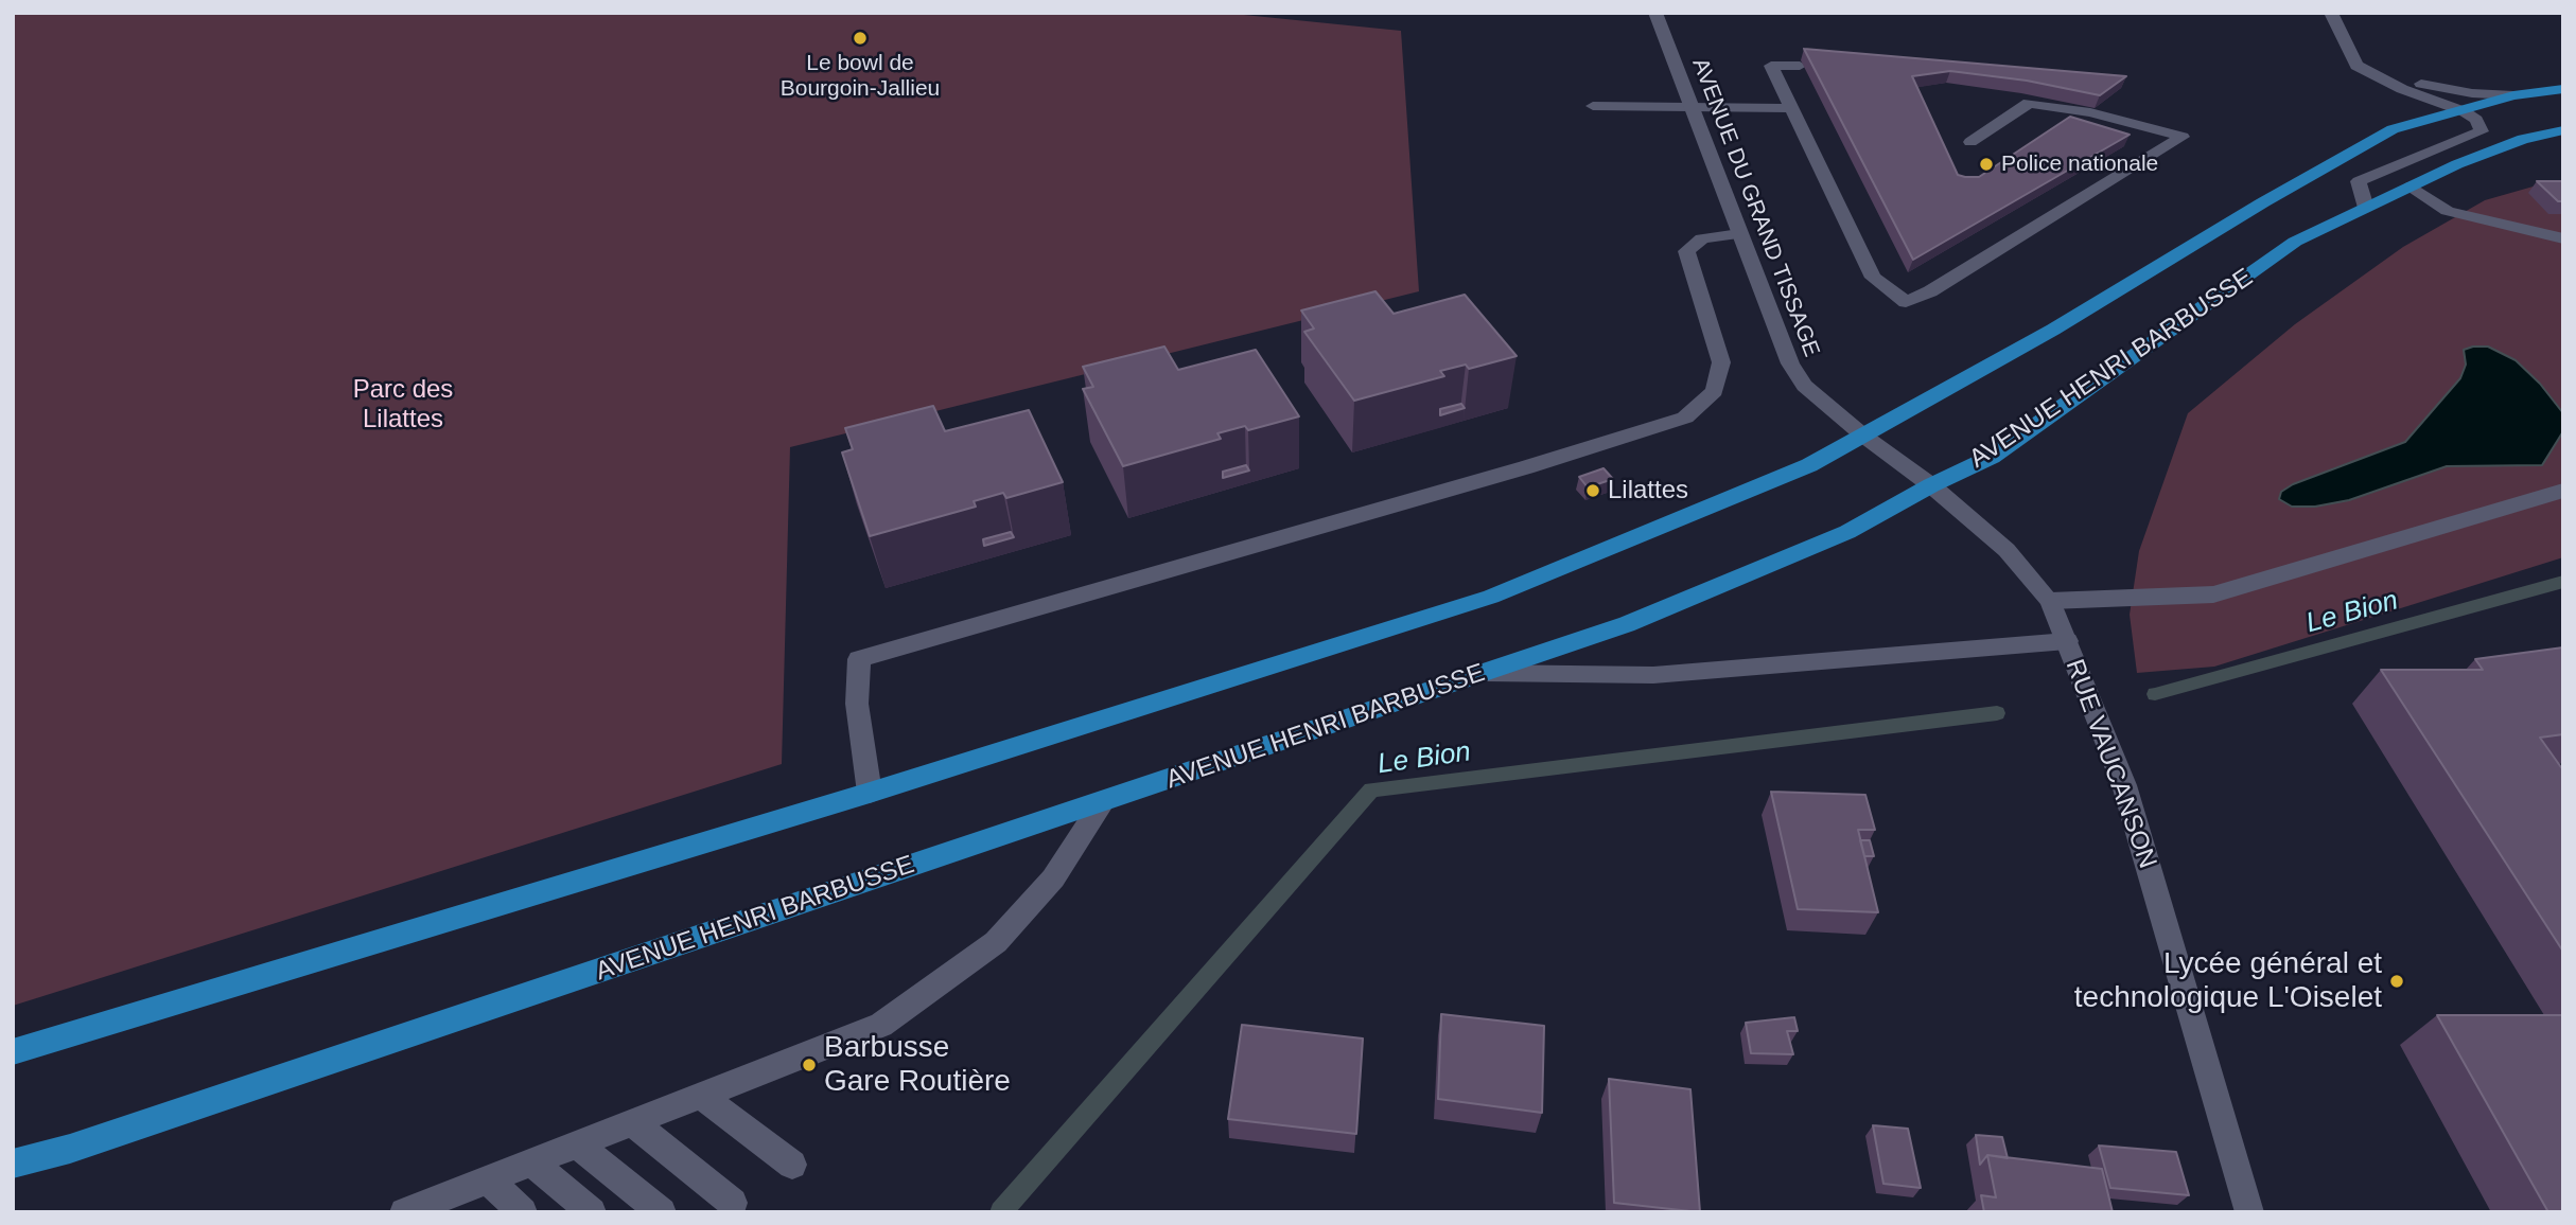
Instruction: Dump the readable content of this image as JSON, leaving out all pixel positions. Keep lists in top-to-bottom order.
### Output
{
  "streets": {
    "main road": ["AVENUE HENRI BARBUSSE"],
    "street": ["AVENUE DU GRAND TISSAGE", "RUE VAUCANSON"]
  },
  "crossings": [
    ["AVENUE DU GRAND TISSAGE", "RUE VAUCANSON"],
    ["AVENUE HENRI BARBUSSE", "RUE VAUCANSON"]
  ],
  "water": ["Le Bion"],
  "parks": ["Parc des Lilattes"],
  "places": [
    "Le bowl de Bourgoin-Jallieu",
    "Police nationale",
    "Lilattes",
    "Lycée général et technologique L'Oiselet",
    "Barbusse Gare Routière"
  ]
}
